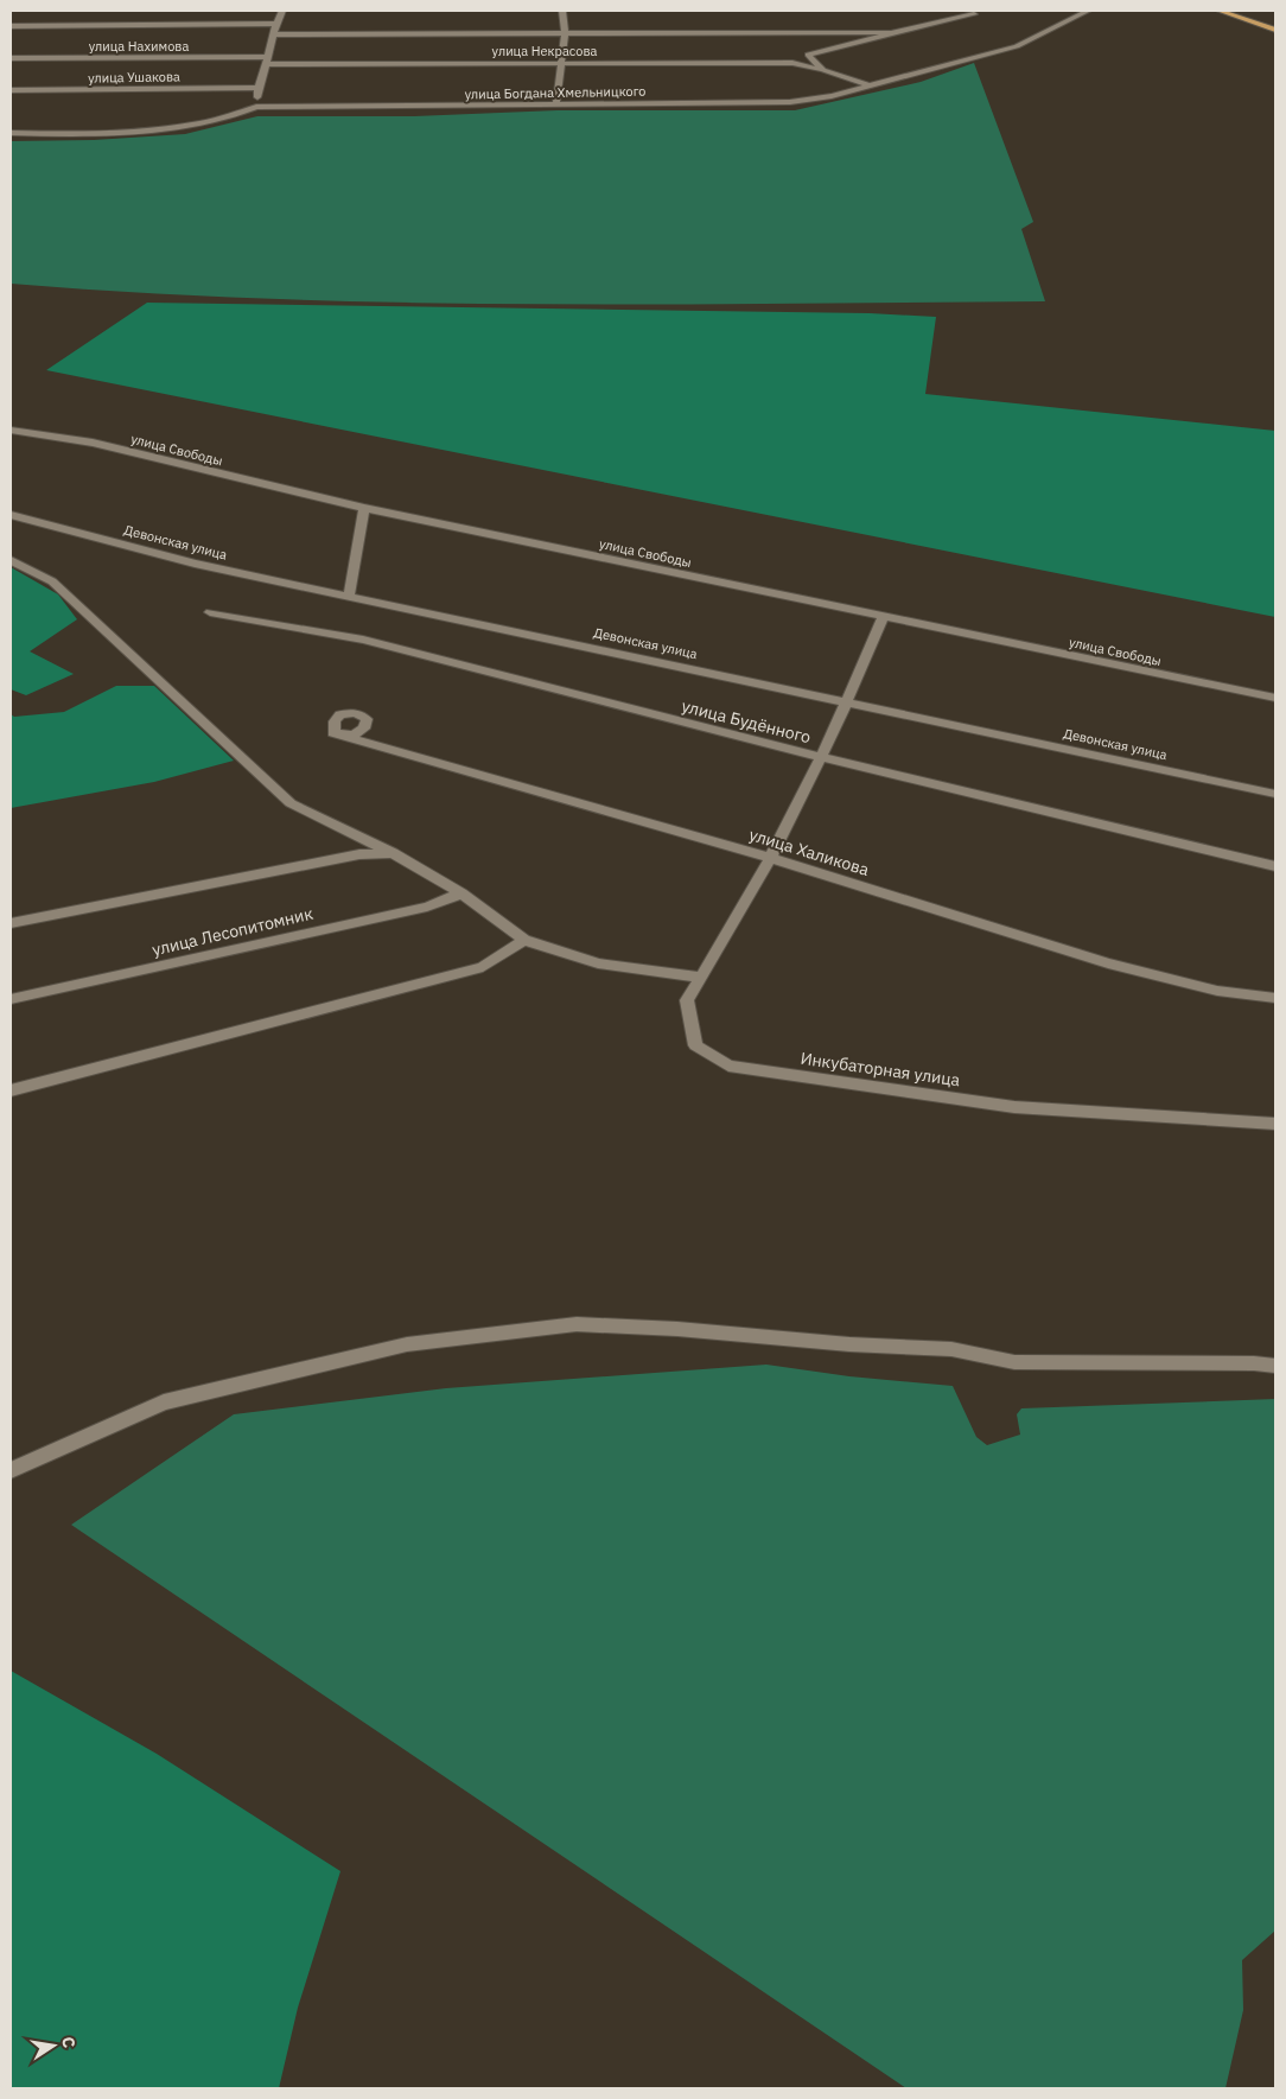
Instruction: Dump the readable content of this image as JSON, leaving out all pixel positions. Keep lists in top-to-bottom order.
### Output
{
  "streets": {
    "street": [
      "улица Нахимова",
      "улица Некрасова",
      "улица Ушакова",
      "улица Богдана Хмельницкого",
      "улица Свободы",
      "Девонская улица",
      "улица Будённого",
      "улица Халикова",
      "улица Лесопитомник",
      "Инкубаторная улица"
    ]
  },
  "crossings": [
    ["улица Нахимова", "улица Некрасова"],
    ["улица Некрасова", "улица Богдана Хмельницкого"],
    ["улица Свободы", "Инкубаторная улица"],
    ["Девонская улица", "Инкубаторная улица"],
    ["улица Будённого", "Инкубаторная улица"],
    ["улица Халикова", "Инкубаторная улица"]
  ],
  "north": "right"
}
